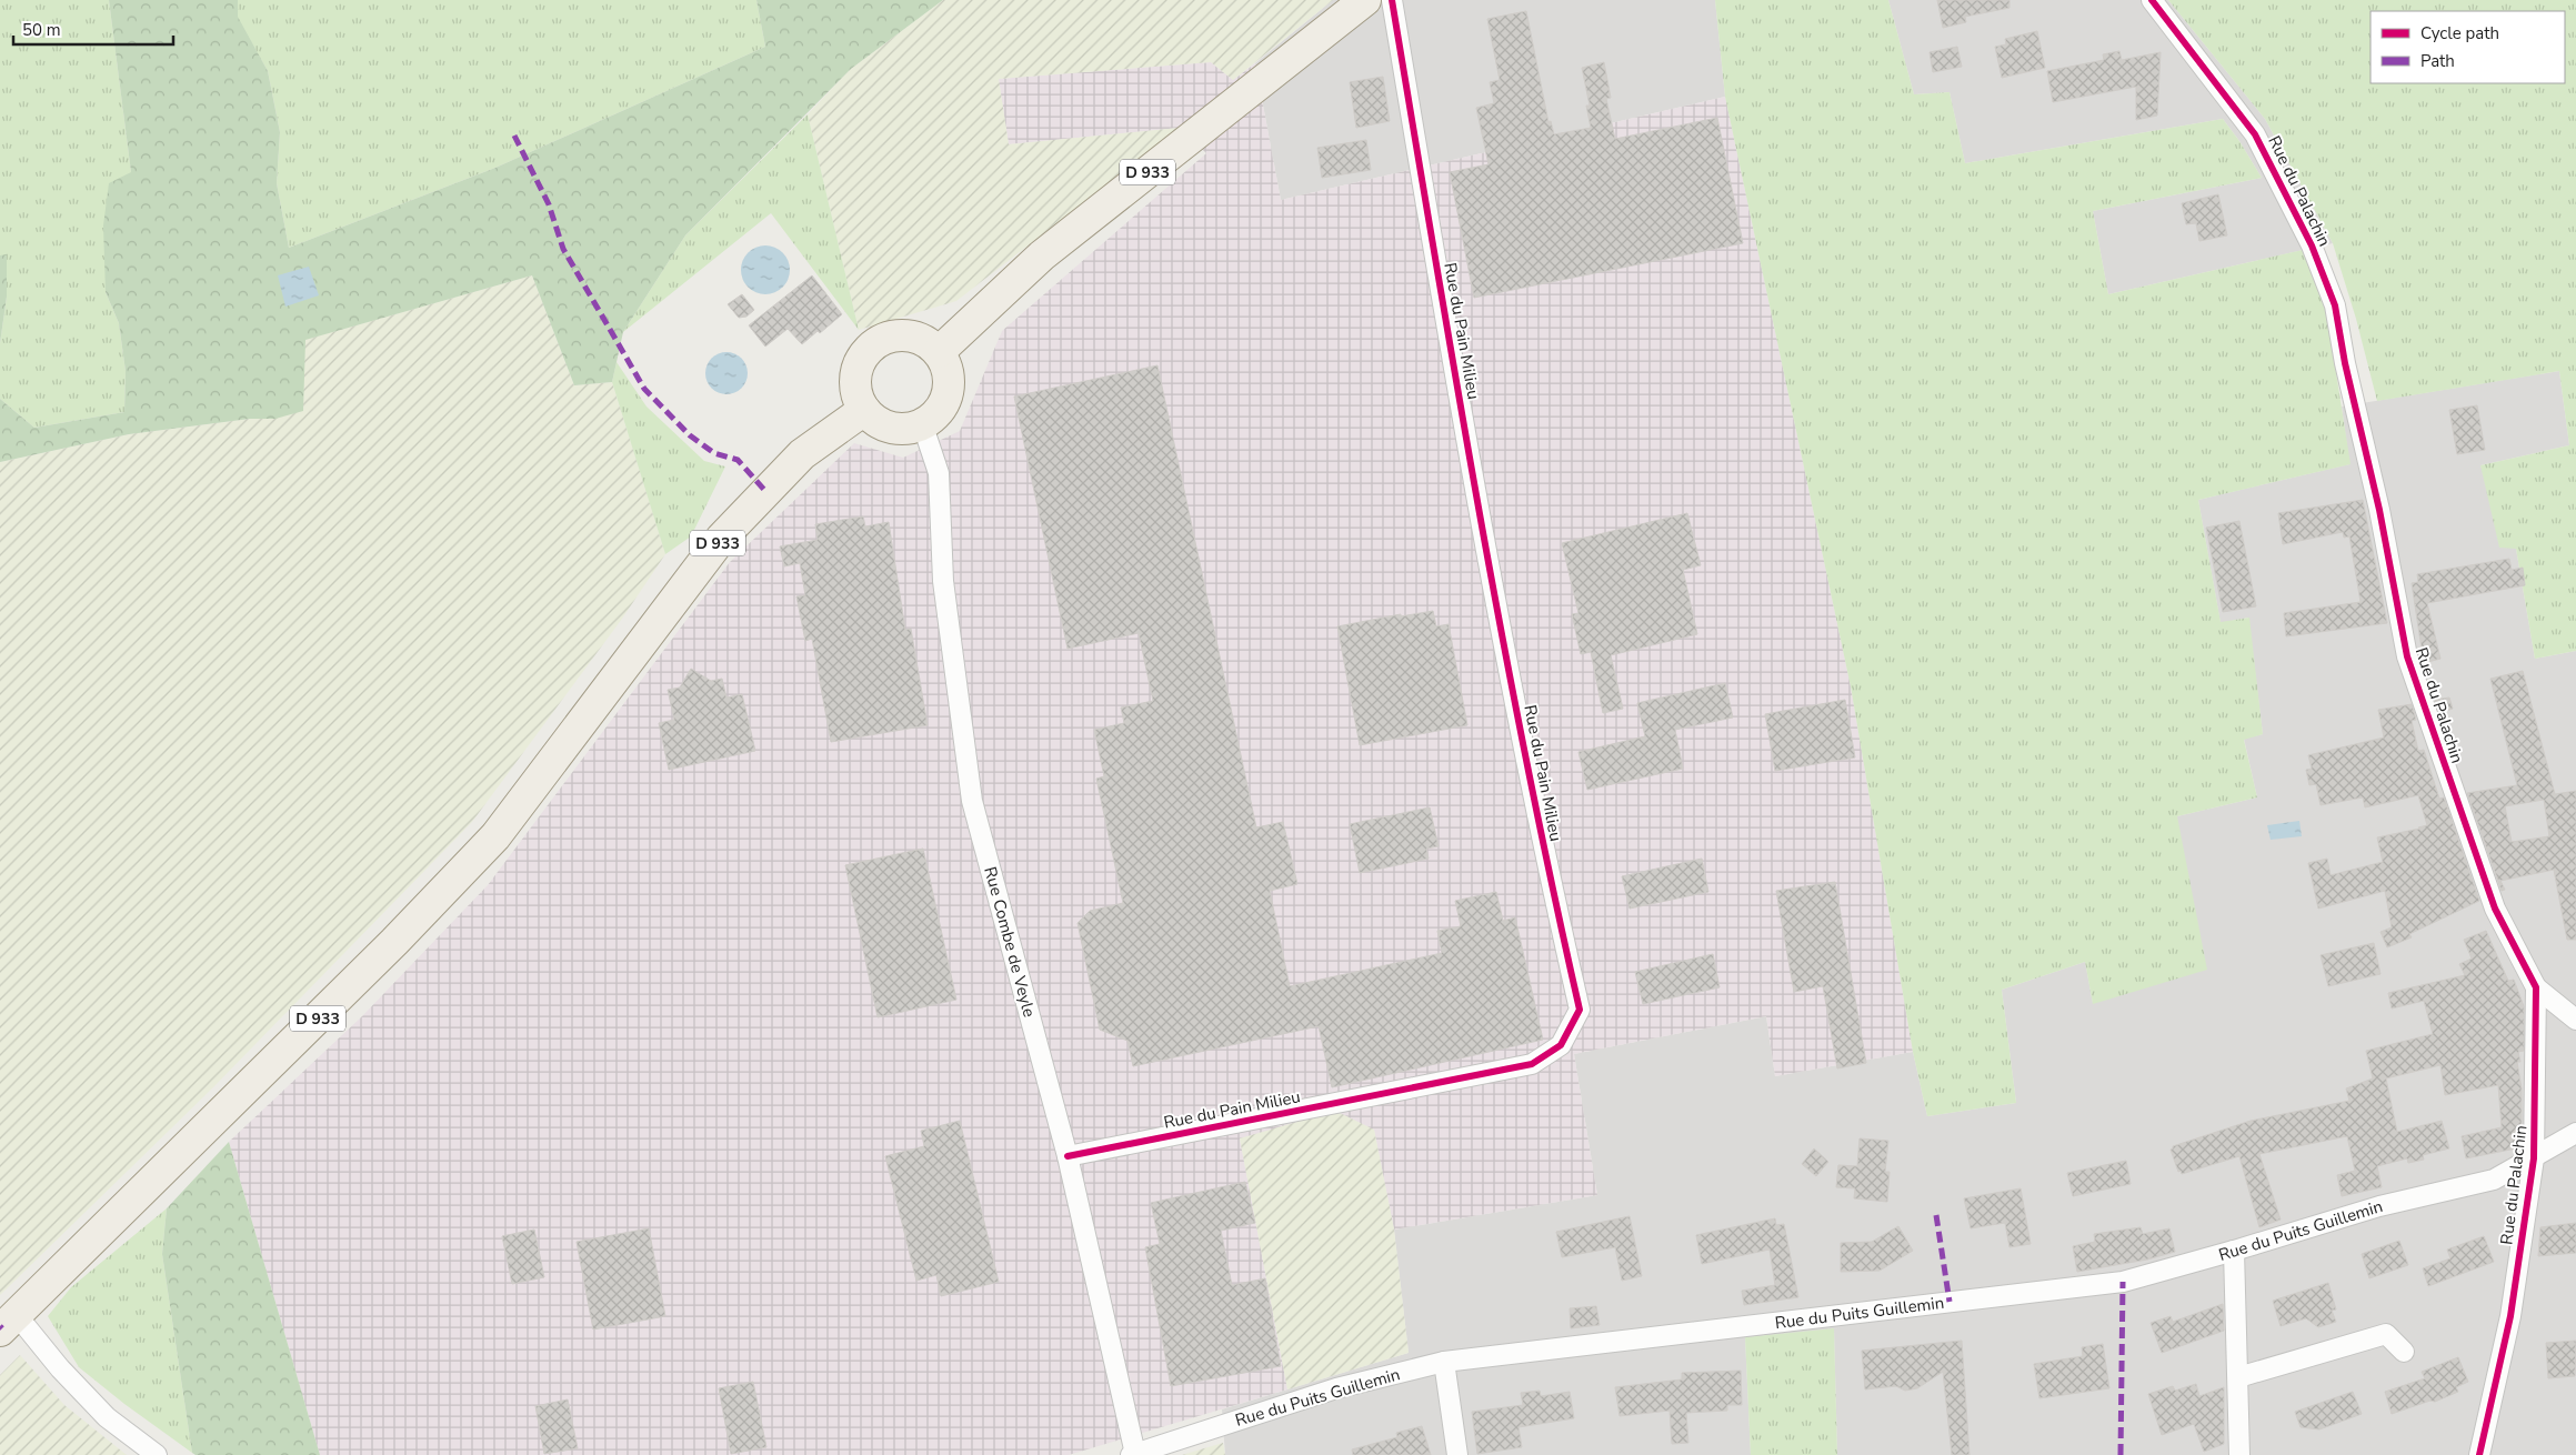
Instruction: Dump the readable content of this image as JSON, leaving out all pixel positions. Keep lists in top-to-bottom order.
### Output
{
  "streets": {
    "main road": ["D 933"],
    "street": [
      "Rue du Palachin",
      "Rue du Pain Milieu",
      "Rue Combe de Veyle",
      "Rue du Puits Guillemin"
    ]
  },
  "crossings": [
    ["D 933", "Rue Combe de Veyle"],
    ["Rue du Palachin", "Rue du Puits Guillemin"],
    ["Rue du Pain Milieu", "Rue Combe de Veyle"],
    ["Rue Combe de Veyle", "Rue du Puits Guillemin"]
  ],
  "legend": ["Cycle path", "Path"],
  "scale_bar": "50 m"
}
